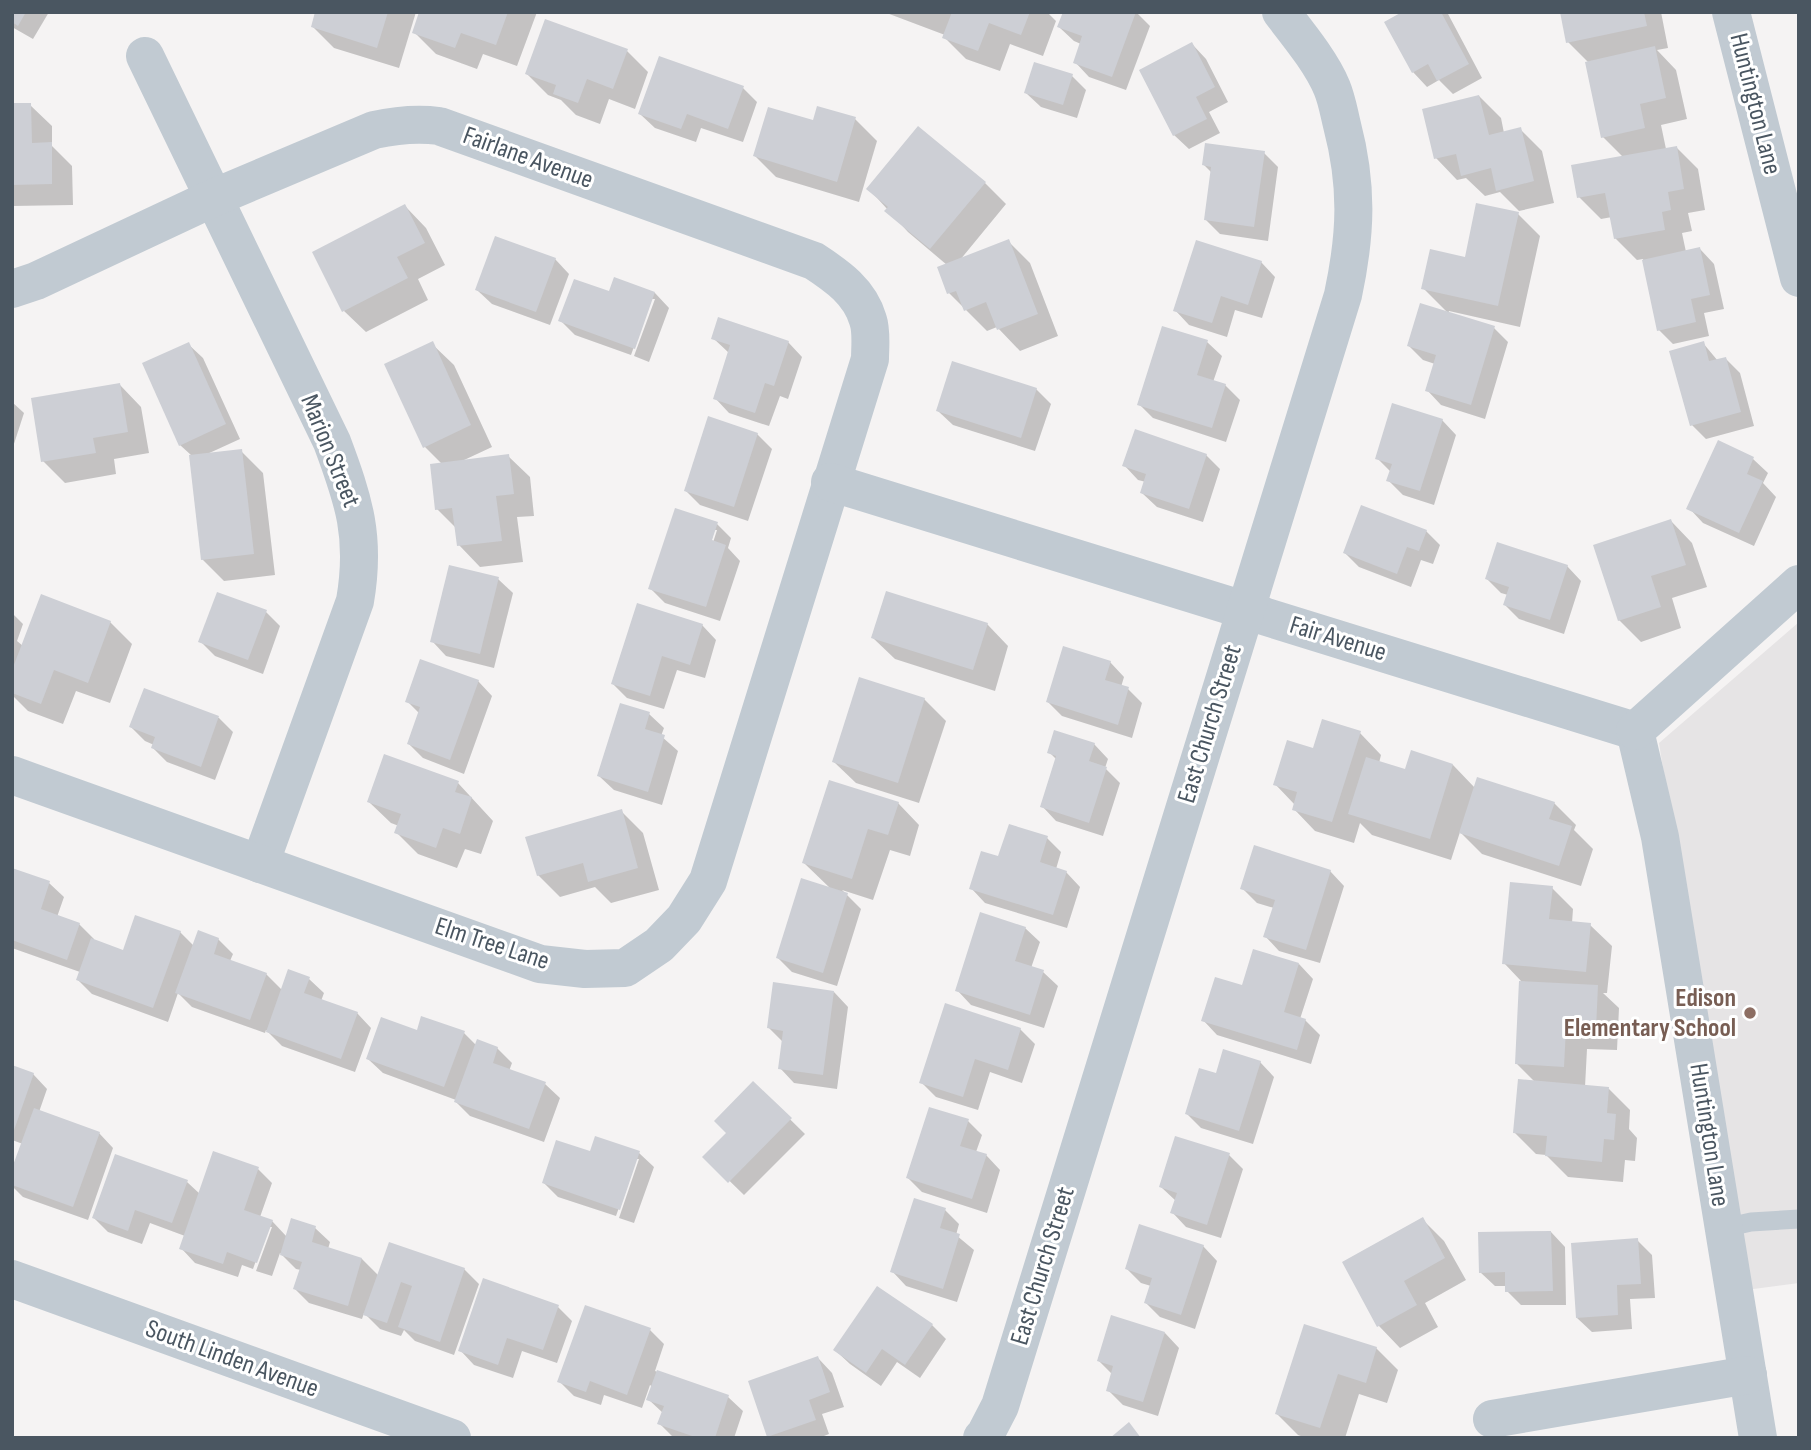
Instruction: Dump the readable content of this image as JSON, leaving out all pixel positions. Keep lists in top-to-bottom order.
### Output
{
  "streets": {
    "street": [
      "Huntington Lane",
      "Fairlane Avenue",
      "Marion Street",
      "Fair Avenue",
      "East Church Street",
      "Elm Tree Lane",
      "South Linden Avenue"
    ]
  },
  "crossings": [
    ["Huntington Lane", "Fair Avenue"],
    ["Fairlane Avenue", "Marion Street"],
    ["Fairlane Avenue", "Fair Avenue"],
    ["Fairlane Avenue", "Elm Tree Lane"],
    ["Marion Street", "Elm Tree Lane"],
    ["Fair Avenue", "East Church Street"],
    ["Fair Avenue", "Elm Tree Lane"]
  ],
  "places": ["Edison Elementary School"]
}
